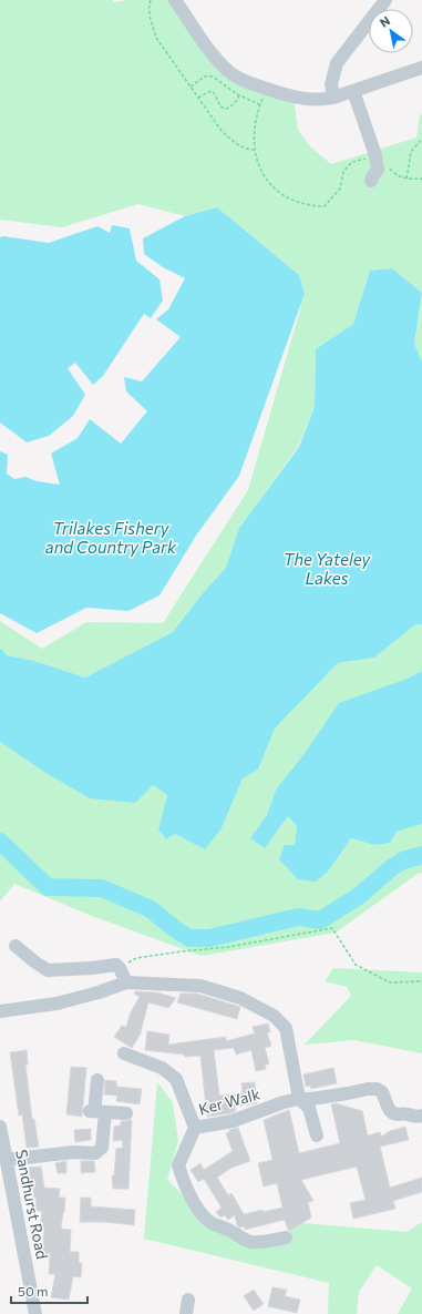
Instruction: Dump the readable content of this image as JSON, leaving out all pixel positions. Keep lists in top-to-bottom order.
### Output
{
  "streets": {
    "street": ["Ker Walk", "Sandhurst Road"]
  },
  "water": ["Trilakes Fishery and Country Park", "The Yateley Lakes"],
  "scale_bar": "50 m",
  "north": "top left"
}
